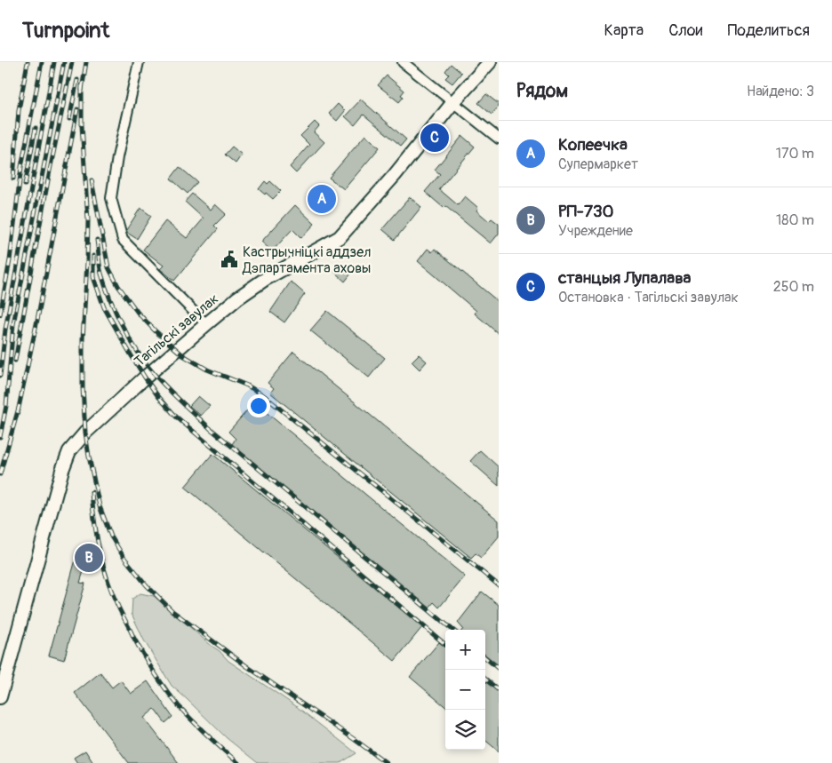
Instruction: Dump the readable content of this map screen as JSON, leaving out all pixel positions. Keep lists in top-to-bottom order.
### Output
{
  "streets": {
    "main road": ["Тагільскі завулак"]
  },
  "places": {
    "public building": ["Кастрычніцкі аддзел Дэпартамента аховы"]
  },
  "page": {
    "header": "Turnpoint",
    "nav": ["Карта", "Слои", "Поделиться"],
    "heading": ["Рядом", "Найдено: 3"],
    "list": [
      {
        "mark": "A",
        "name": "Копеечка",
        "note": "Супермаркет",
        "value": "170 m"
      },
      {
        "mark": "B",
        "name": "РП-730",
        "note": "Учреждение",
        "value": "180 m"
      },
      {
        "mark": "C",
        "name": "станцыя Лупалава",
        "note": "Остановка · Тагільскі завулак",
        "value": "250 m"
      }
    ],
    "pins": ["C", "A", "B"],
    "map_buttons": ["+", "−"]
  }
}
